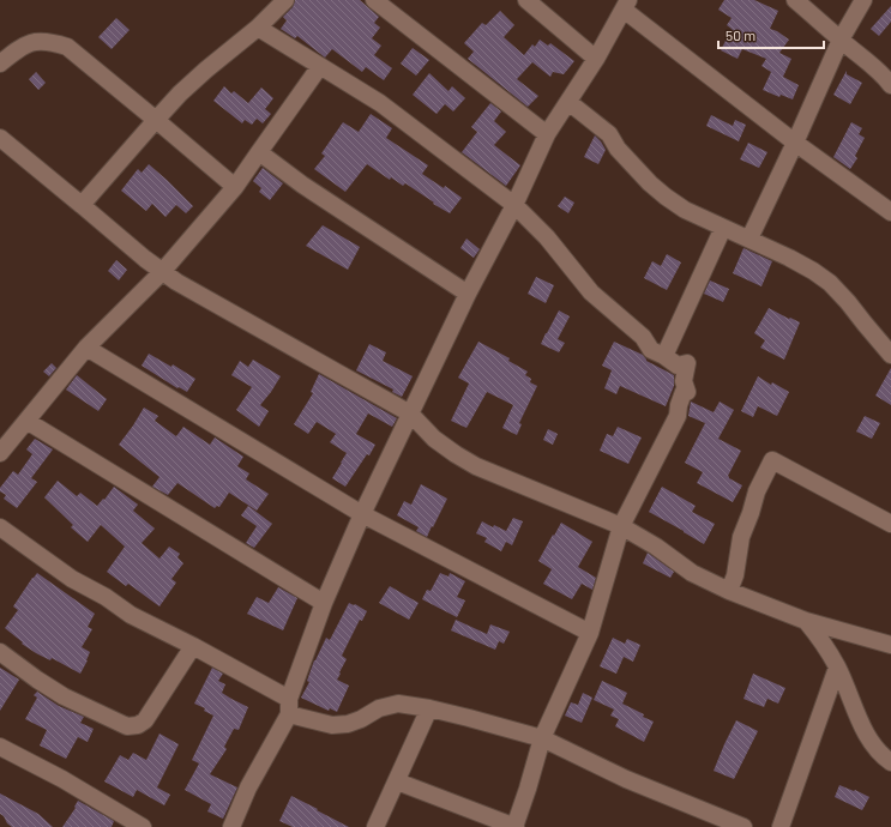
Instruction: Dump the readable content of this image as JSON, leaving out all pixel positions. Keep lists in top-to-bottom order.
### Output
{
  "scale_bar": "50 m"
}
